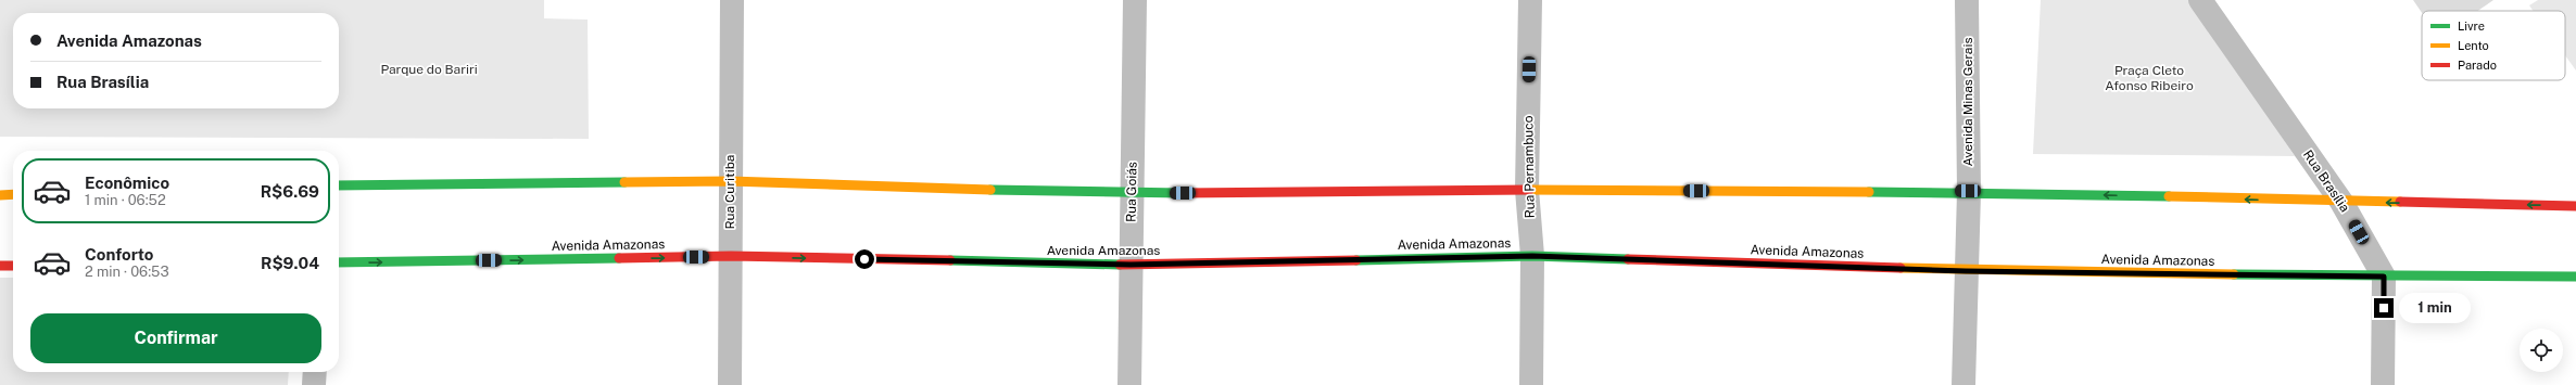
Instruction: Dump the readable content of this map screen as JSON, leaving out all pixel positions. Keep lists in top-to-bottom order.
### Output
{
  "streets": {
    "street": [
      "Avenida Minas Gerais",
      "Rua Pernambuco",
      "Rua Brasília",
      "Rua Curitiba",
      "Rua Goiás",
      "Avenida Amazonas"
    ]
  },
  "crossings": [
    ["Avenida Minas Gerais", "Avenida Amazonas"],
    ["Rua Pernambuco", "Avenida Amazonas"],
    ["Rua Brasília", "Avenida Amazonas"],
    ["Rua Curitiba", "Avenida Amazonas"],
    ["Rua Goiás", "Avenida Amazonas"]
  ],
  "parks": ["Parque do Bariri", "Praça Cleto Afonso Ribeiro"],
  "legend": ["Livre", "Lento", "Parado"],
  "page": {
    "banner": ["Avenida Amazonas", "Rua Brasília"],
    "list": [
      {
        "name": "Econômico",
        "note": "1 min · 06:52",
        "value": "R$6.69"
      },
      {
        "name": "Conforto",
        "note": "2 min · 06:53",
        "value": "R$9.04"
      }
    ],
    "bubble": "1 min",
    "buttons": "Confirmar"
  }
}
